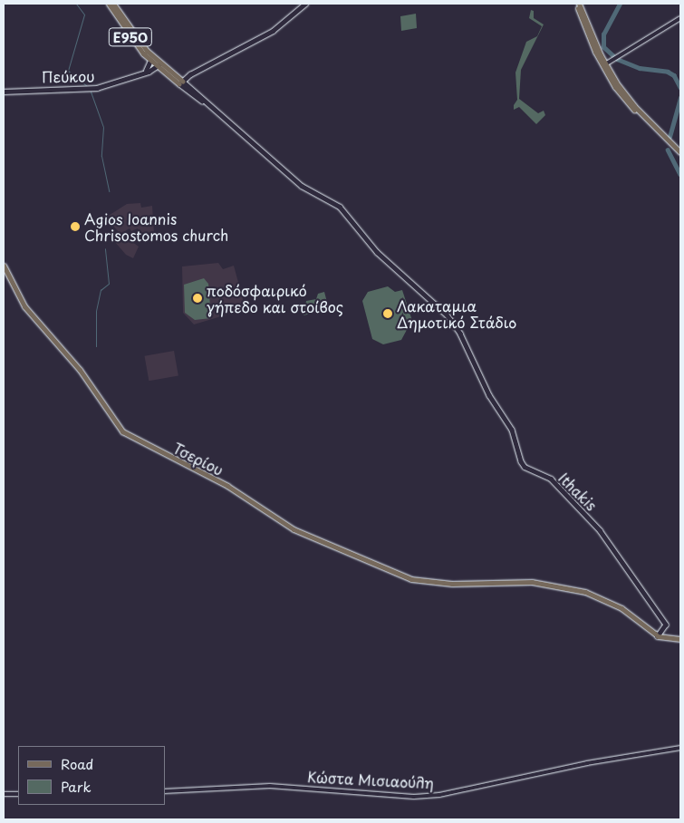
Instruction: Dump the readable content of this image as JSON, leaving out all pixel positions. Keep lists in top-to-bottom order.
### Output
{
  "streets": {
    "main road": [
      "E950",
      "Πεύκου",
      "Τσερίου",
      "Ithakis"
    ],
    "street": ["Κώστα Μισιαούλη"]
  },
  "crossings": [
    ["E950", "Πεύκου"],
    ["Τσερίου", "Ithakis"]
  ],
  "places": ["Agios Ioannis Chrisostomos church", "ποδόσφαιρικό γήπεδο και στοίβος", "Λακαταμια Δημοτικό Στάδιο"],
  "legend": ["Road", "Park"]
}
